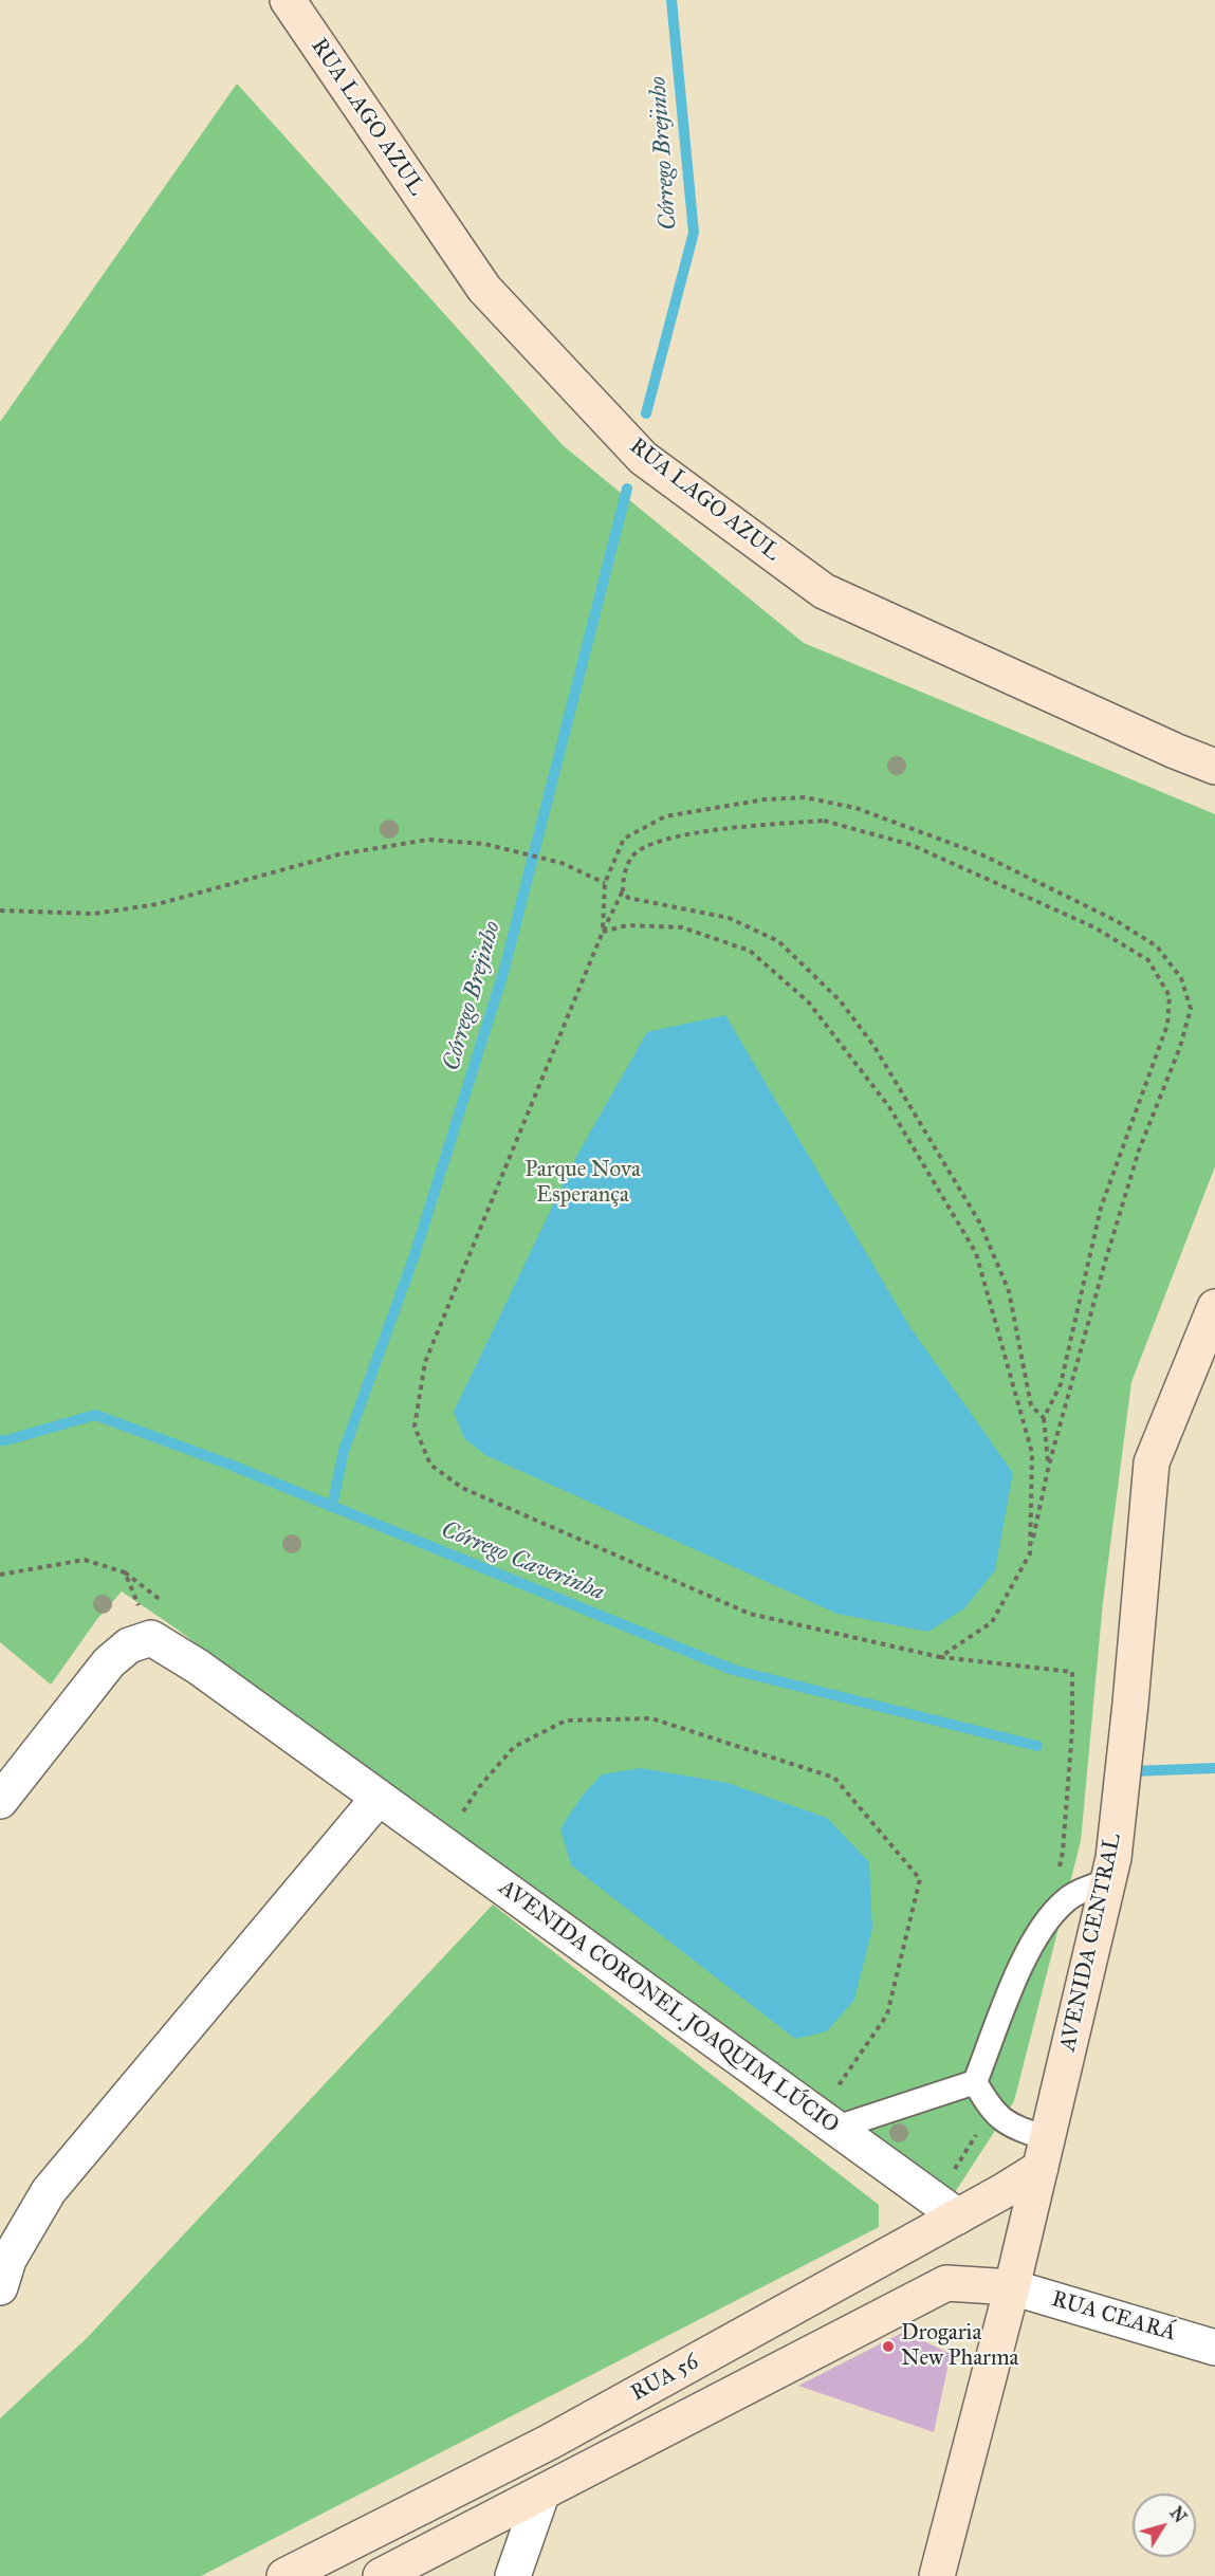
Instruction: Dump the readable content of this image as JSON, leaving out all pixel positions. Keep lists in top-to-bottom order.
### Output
{
  "streets": {
    "street": [
      "RUA LAGO AZUL",
      "AVENIDA CENTRAL",
      "AVENIDA CORONEL JOAQUIM LÚCIO",
      "RUA CEARÁ",
      "RUA 56"
    ]
  },
  "crossings": [
    ["AVENIDA CENTRAL", "RUA CEARÁ"],
    ["AVENIDA CENTRAL", "RUA 56"],
    ["AVENIDA CORONEL JOAQUIM LÚCIO", "RUA 56"],
    ["RUA CEARÁ", "RUA 56"]
  ],
  "water": ["Córrego Brejinho", "Córrego Caverinha"],
  "parks": ["Parque Nova Esperança"],
  "places": ["Drogaria New Pharma"],
  "north": "top right"
}
